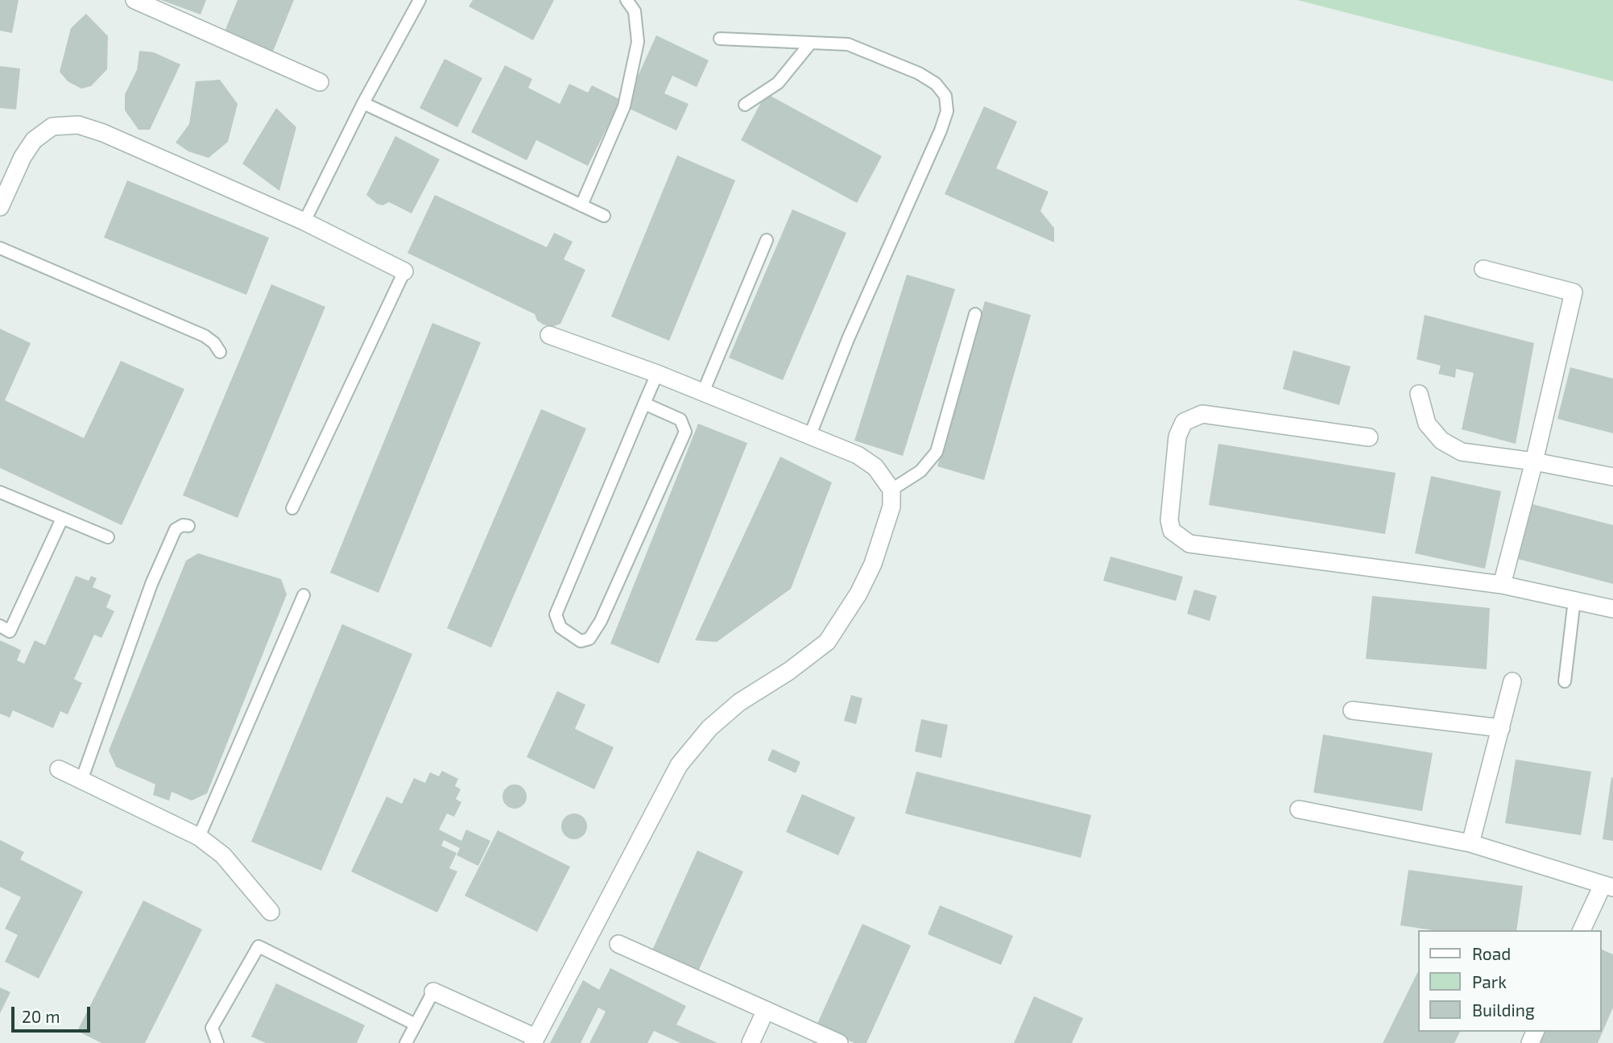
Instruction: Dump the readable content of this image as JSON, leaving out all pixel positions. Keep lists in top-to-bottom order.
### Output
{
  "legend": ["Road", "Park", "Building"],
  "scale_bar": "20 m"
}
